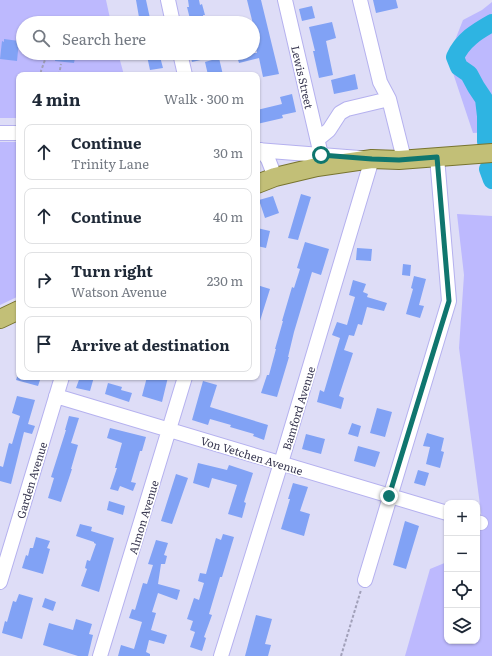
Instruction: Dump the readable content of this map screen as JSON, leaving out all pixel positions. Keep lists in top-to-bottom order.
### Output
{
  "streets": {
    "street": [
      "Lewis Street",
      "Bamford Avenue",
      "Von Vetchen Avenue",
      "Garden Avenue",
      "Almon Avenue"
    ]
  },
  "crossings": [
    ["Bamford Avenue", "Von Vetchen Avenue"],
    ["Von Vetchen Avenue", "Garden Avenue"],
    ["Von Vetchen Avenue", "Almon Avenue"]
  ],
  "page": {
    "search": "Search here",
    "heading": ["4 min", "Walk · 300 m"],
    "list": [
      ["Continue", "Trinity Lane", "30 m"],
      ["Continue", "40 m"],
      ["Turn right", "Watson Avenue", "230 m"],
      "Arrive at destination"
    ],
    "map_buttons": ["+", "−"]
  }
}
